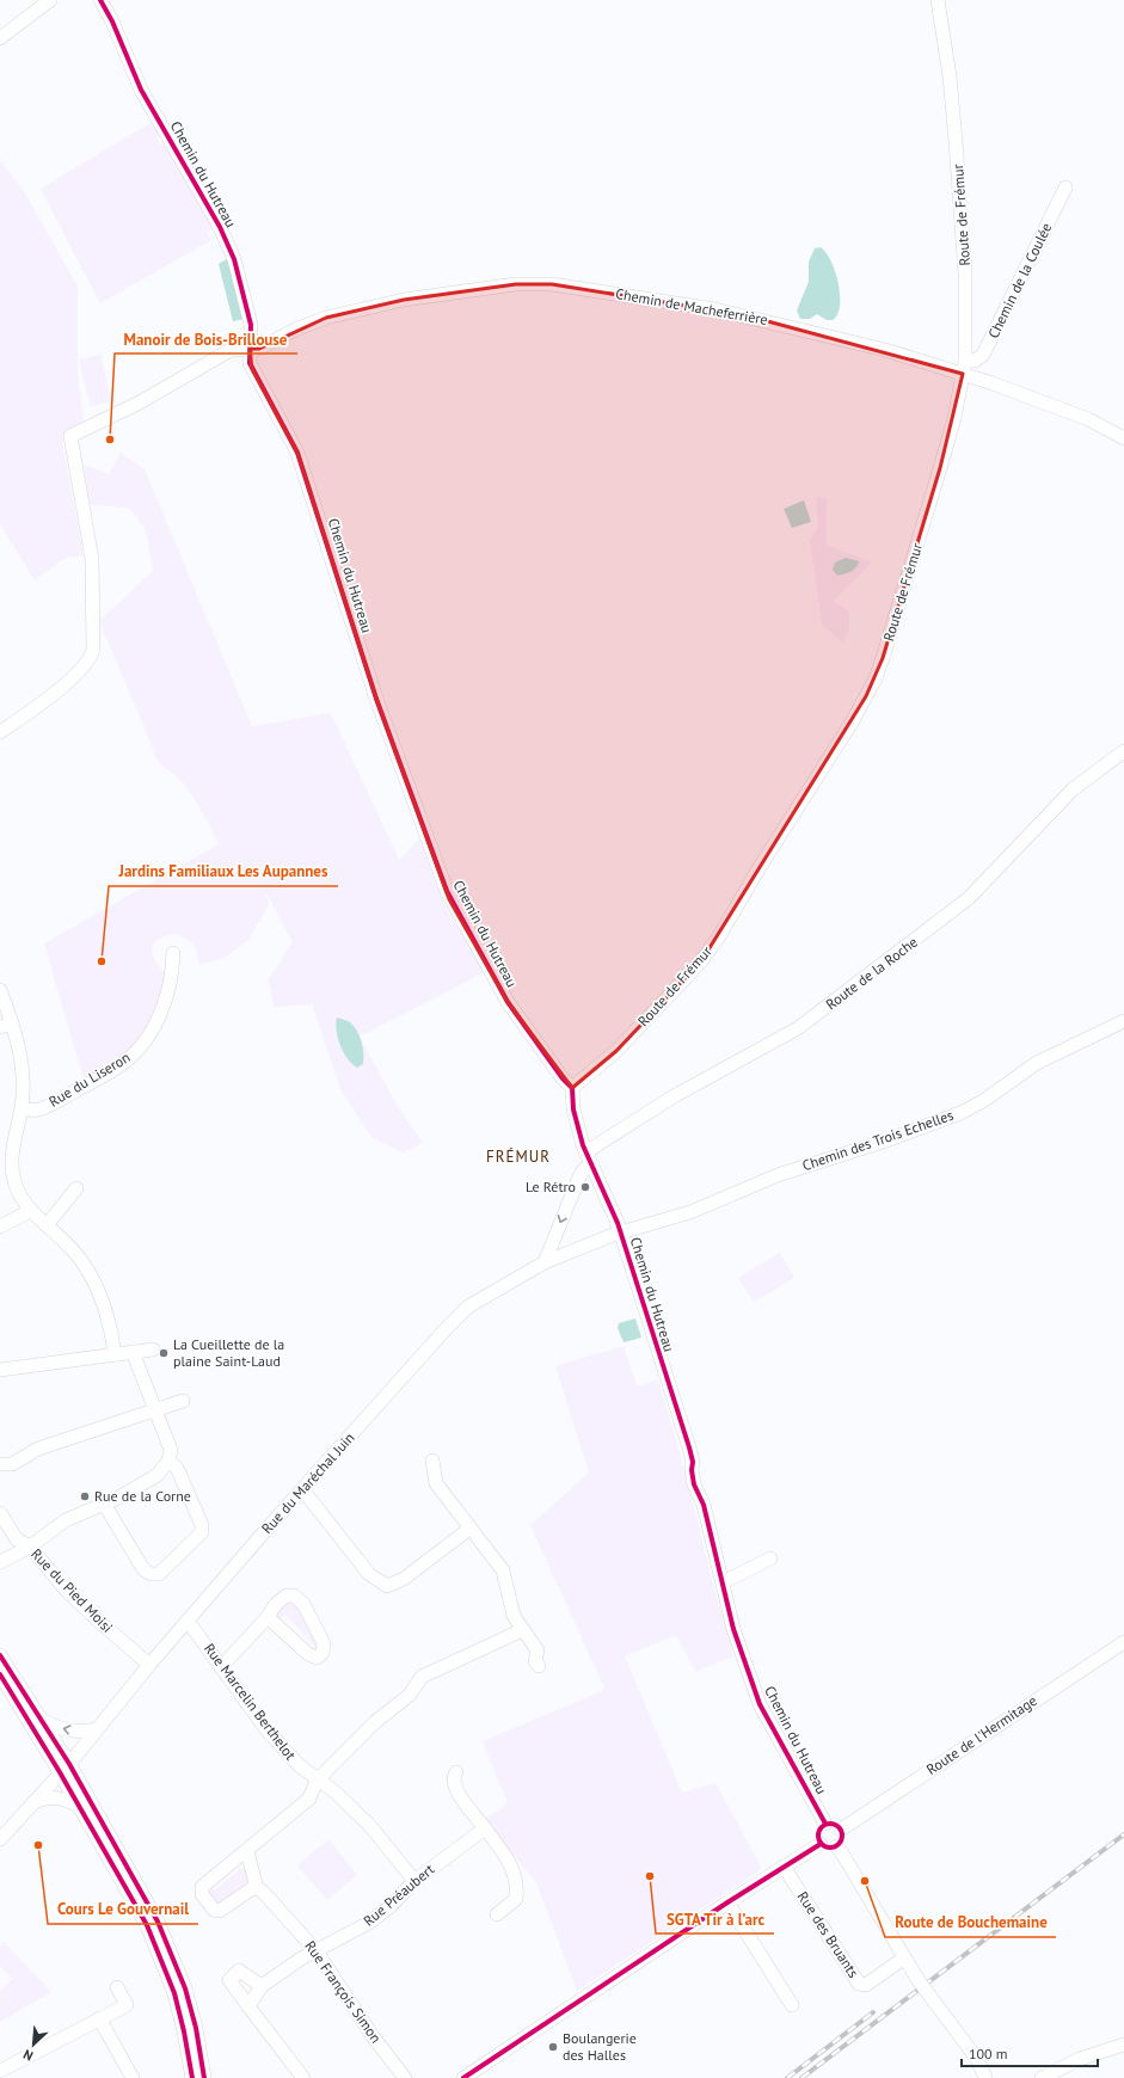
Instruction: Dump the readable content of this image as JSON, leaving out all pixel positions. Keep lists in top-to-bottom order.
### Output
{
  "streets": {
    "street": [
      "Chemin du Hutreau",
      "Route de Frémur",
      "Chemin de la Coulée",
      "Chemin de Macheferrière",
      "Route de la Roche",
      "Rue du Liseron",
      "Chemin des Trois Echelles",
      "Rue du Maréchal Juin",
      "Rue du Pied Moisi",
      "Rue Marcelin Berthelot",
      "Route de l'Hermitage",
      "Rue Préaubert",
      "Rue des Bruants",
      "Rue François Simon"
    ]
  },
  "crossings": [
    ["Chemin du Hutreau", "Route de Frémur"],
    ["Chemin du Hutreau", "Chemin de Macheferrière"],
    ["Chemin du Hutreau", "Route de la Roche"],
    ["Chemin du Hutreau", "Chemin des Trois Echelles"],
    ["Chemin du Hutreau", "Rue du Maréchal Juin"],
    ["Route de Frémur", "Chemin de la Coulée"],
    ["Route de Frémur", "Chemin de Macheferrière"],
    ["Chemin de la Coulée", "Chemin de Macheferrière"],
    ["Chemin des Trois Echelles", "Rue du Maréchal Juin"],
    ["Rue du Maréchal Juin", "Rue du Pied Moisi"],
    ["Rue du Maréchal Juin", "Rue Marcelin Berthelot"],
    ["Rue Marcelin Berthelot", "Rue Préaubert"],
    ["Rue Préaubert", "Rue François Simon"]
  ],
  "districts": ["FRÉMUR"],
  "places": [
    "Manoir de Bois-Brillouse",
    "Jardins Familiaux Les Aupannes",
    "Le Rétro",
    "La Cueillette de la plaine Saint-Laud",
    "Rue de la Corne",
    "Cours Le Gouvernail",
    "SGTA Tir à l’arc",
    "Route de Bouchemaine",
    "Boulangerie des Halles"
  ],
  "scale_bar": "100 m",
  "north": "bottom left"
}
